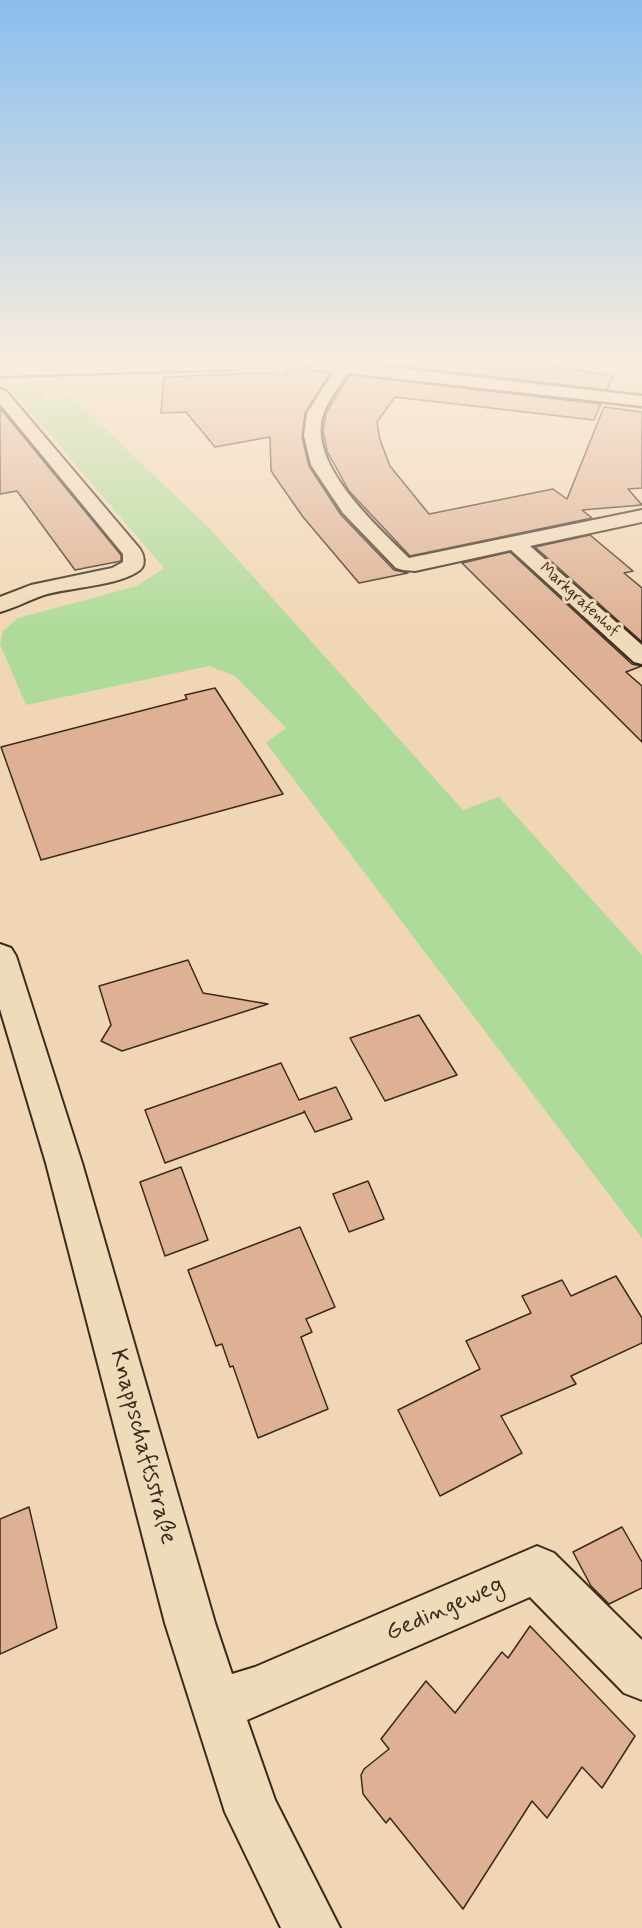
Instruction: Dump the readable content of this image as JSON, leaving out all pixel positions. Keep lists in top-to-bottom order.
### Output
{
  "streets": {
    "street": ["Markgrafenhof", "Knappschaftsstraße", "Gedingeweg"]
  },
  "crossings": [
    ["Knappschaftsstraße", "Gedingeweg"]
  ]
}
